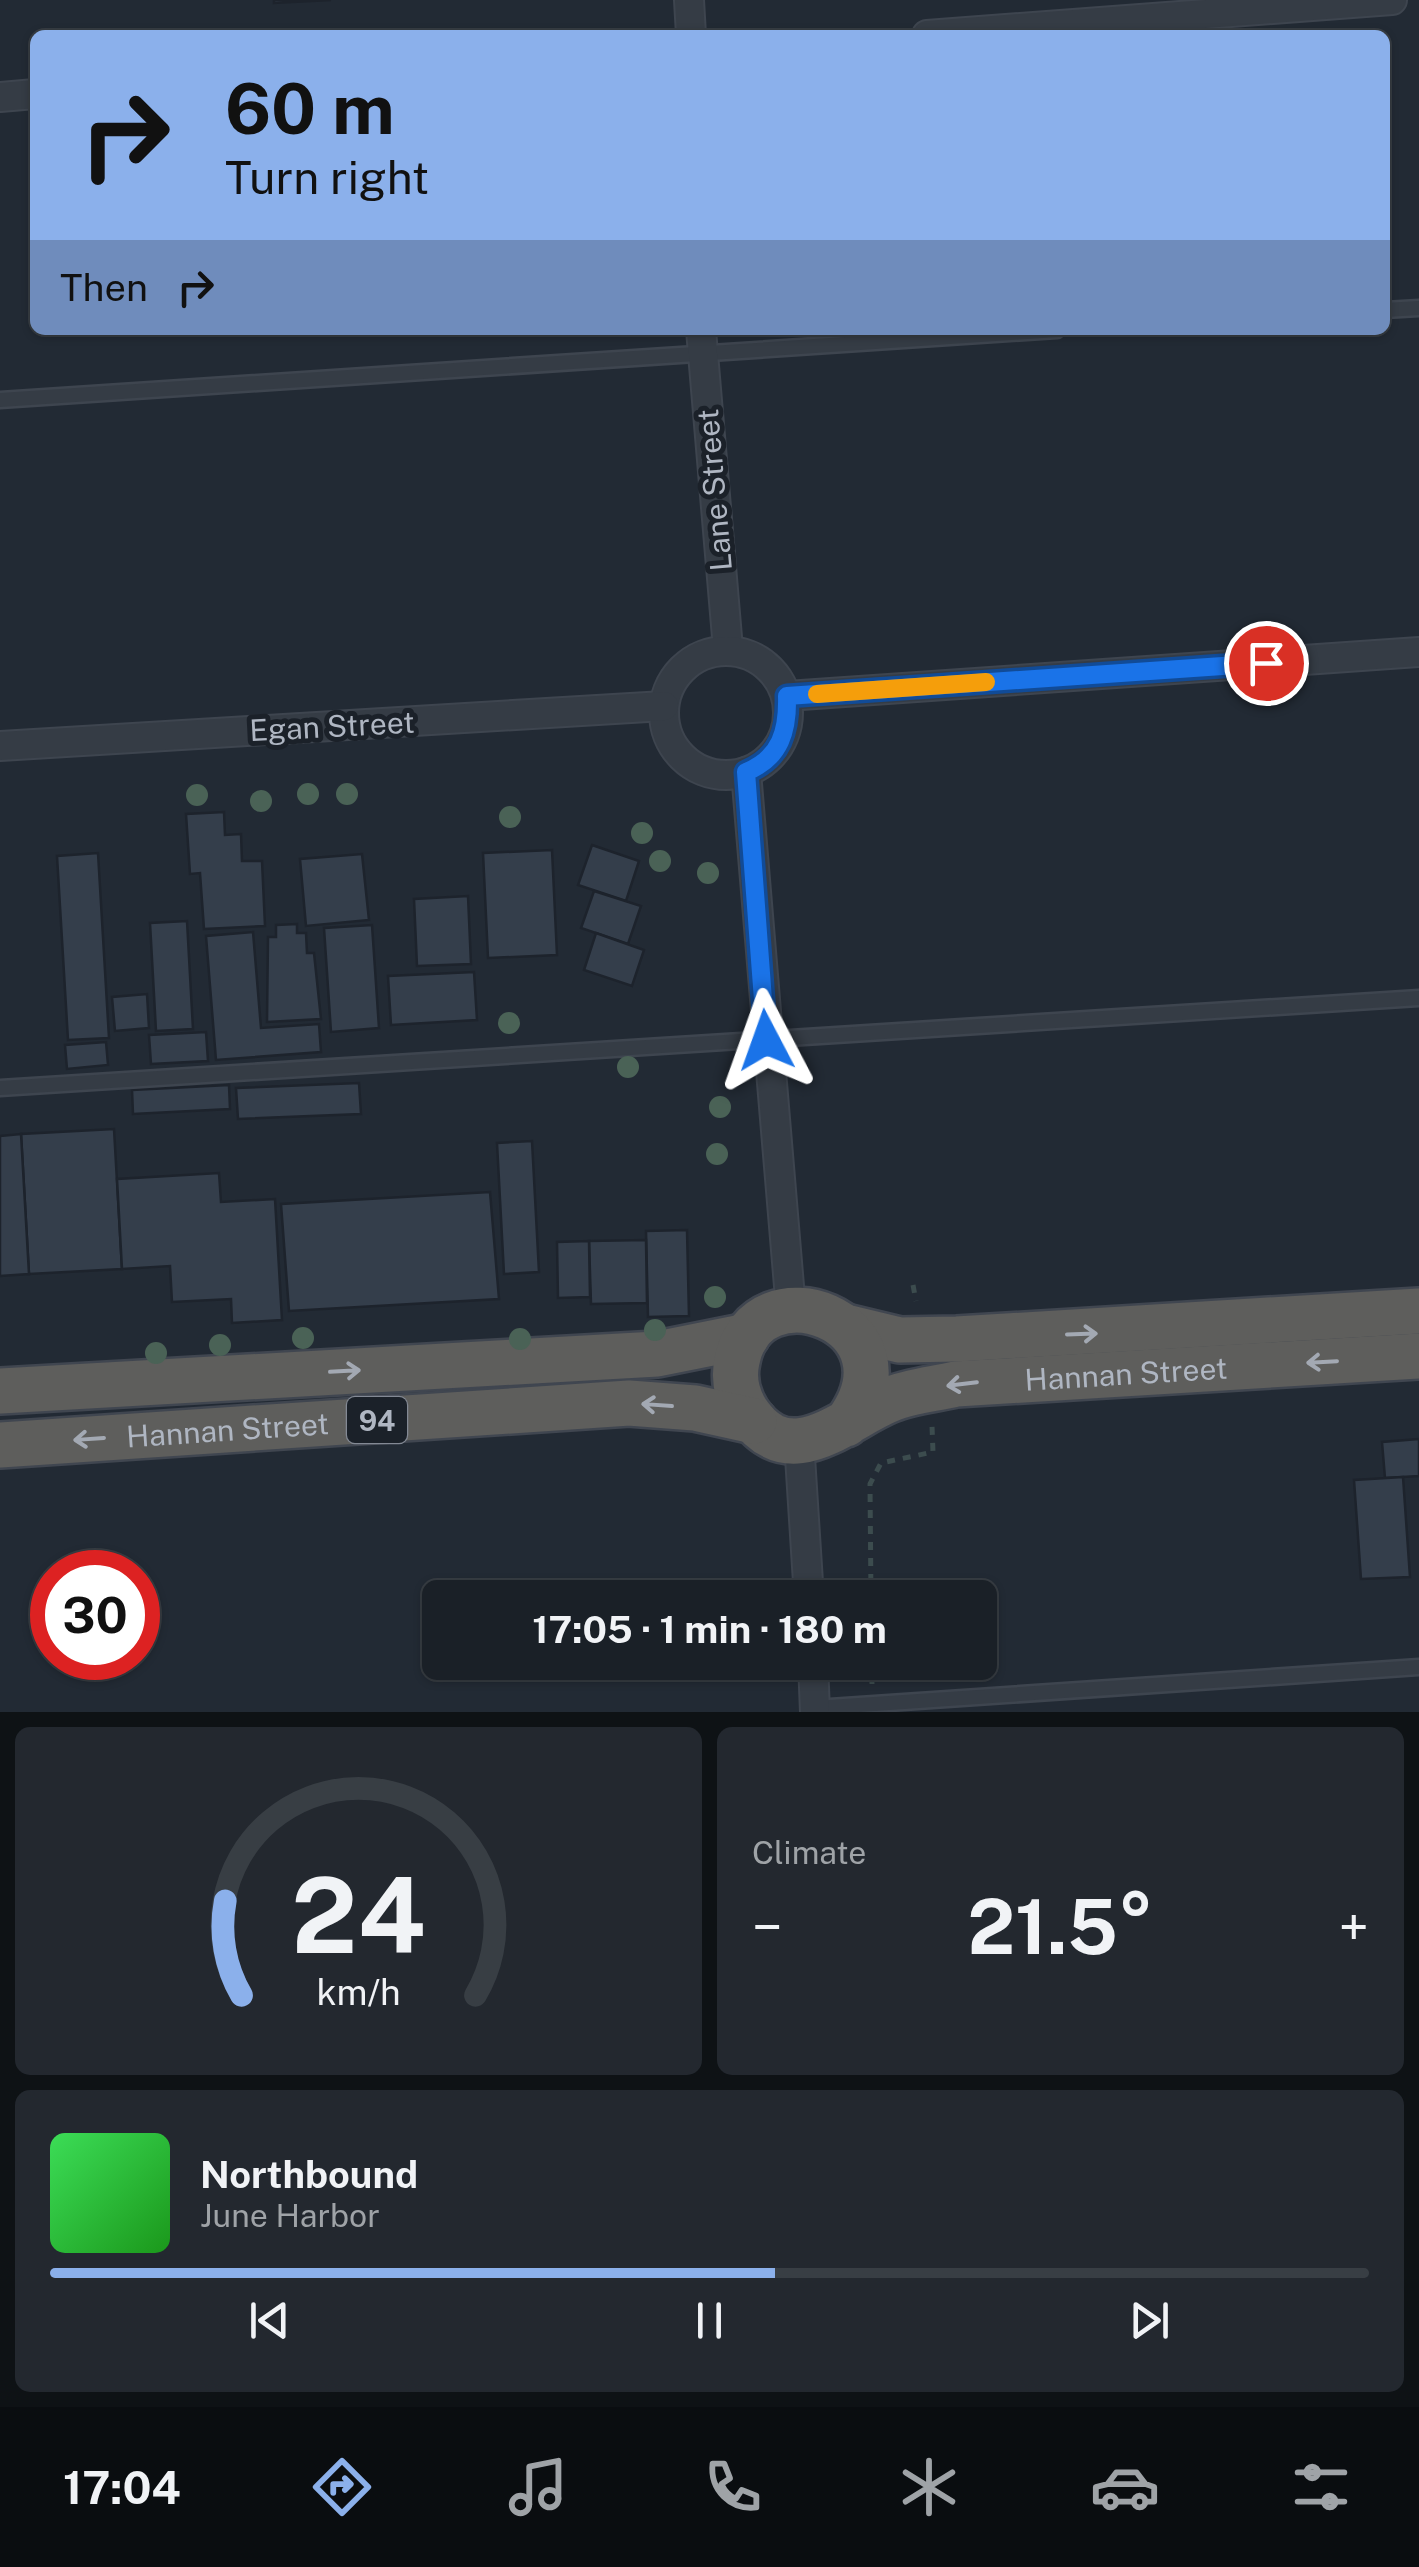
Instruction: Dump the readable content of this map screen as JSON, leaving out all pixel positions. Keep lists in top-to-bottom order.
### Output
{
  "streets": {
    "highway": ["Hannan Street", "94"],
    "street": ["Lane Street", "Egan Street"]
  },
  "crossings": [
    ["Lane Street", "Egan Street"]
  ],
  "page": {
    "turn": ["60 m", "Turn right"],
    "then": "Then",
    "limit": "30",
    "trip": "17:05 · 1 min · 180 m",
    "tile": "Climate",
    "heat": ["−", "21.5°", "+"],
    "song": ["Northbound", "June Harbor"],
    "tabs": "17:04",
    "gauge": ["24", "km/h"]
  }
}
